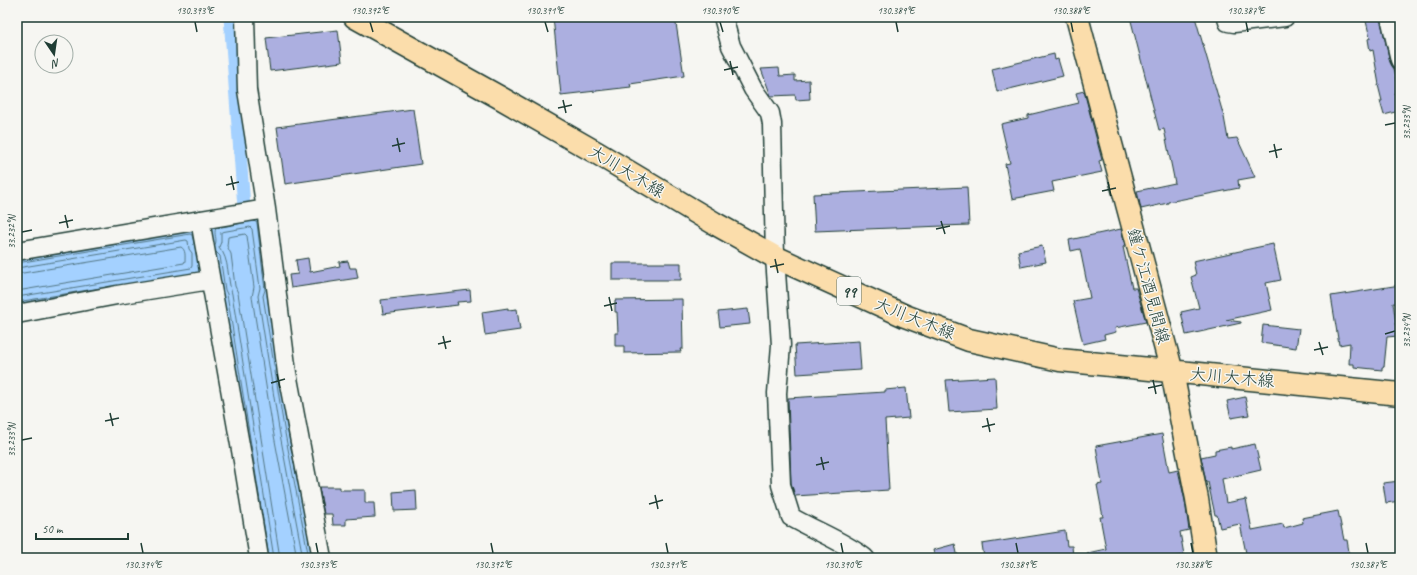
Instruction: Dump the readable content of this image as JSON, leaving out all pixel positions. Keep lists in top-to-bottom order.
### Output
{
  "streets": {
    "main road": ["大川大木線", "鐘ケ江酒見間線", "99"]
  },
  "crossings": [
    ["大川大木線", "鐘ケ江酒見間線"]
  ],
  "scale_bar": "50 m",
  "north": "bottom",
  "coordinates": [
    "130.393°E",
    "130.392°E",
    "130.391°E",
    "130.390°E",
    "130.389°E",
    "130.388°E",
    "130.387°E",
    "33.233°N",
    "33.232°N",
    "33.234°N",
    "130.394°E"
  ]
}
